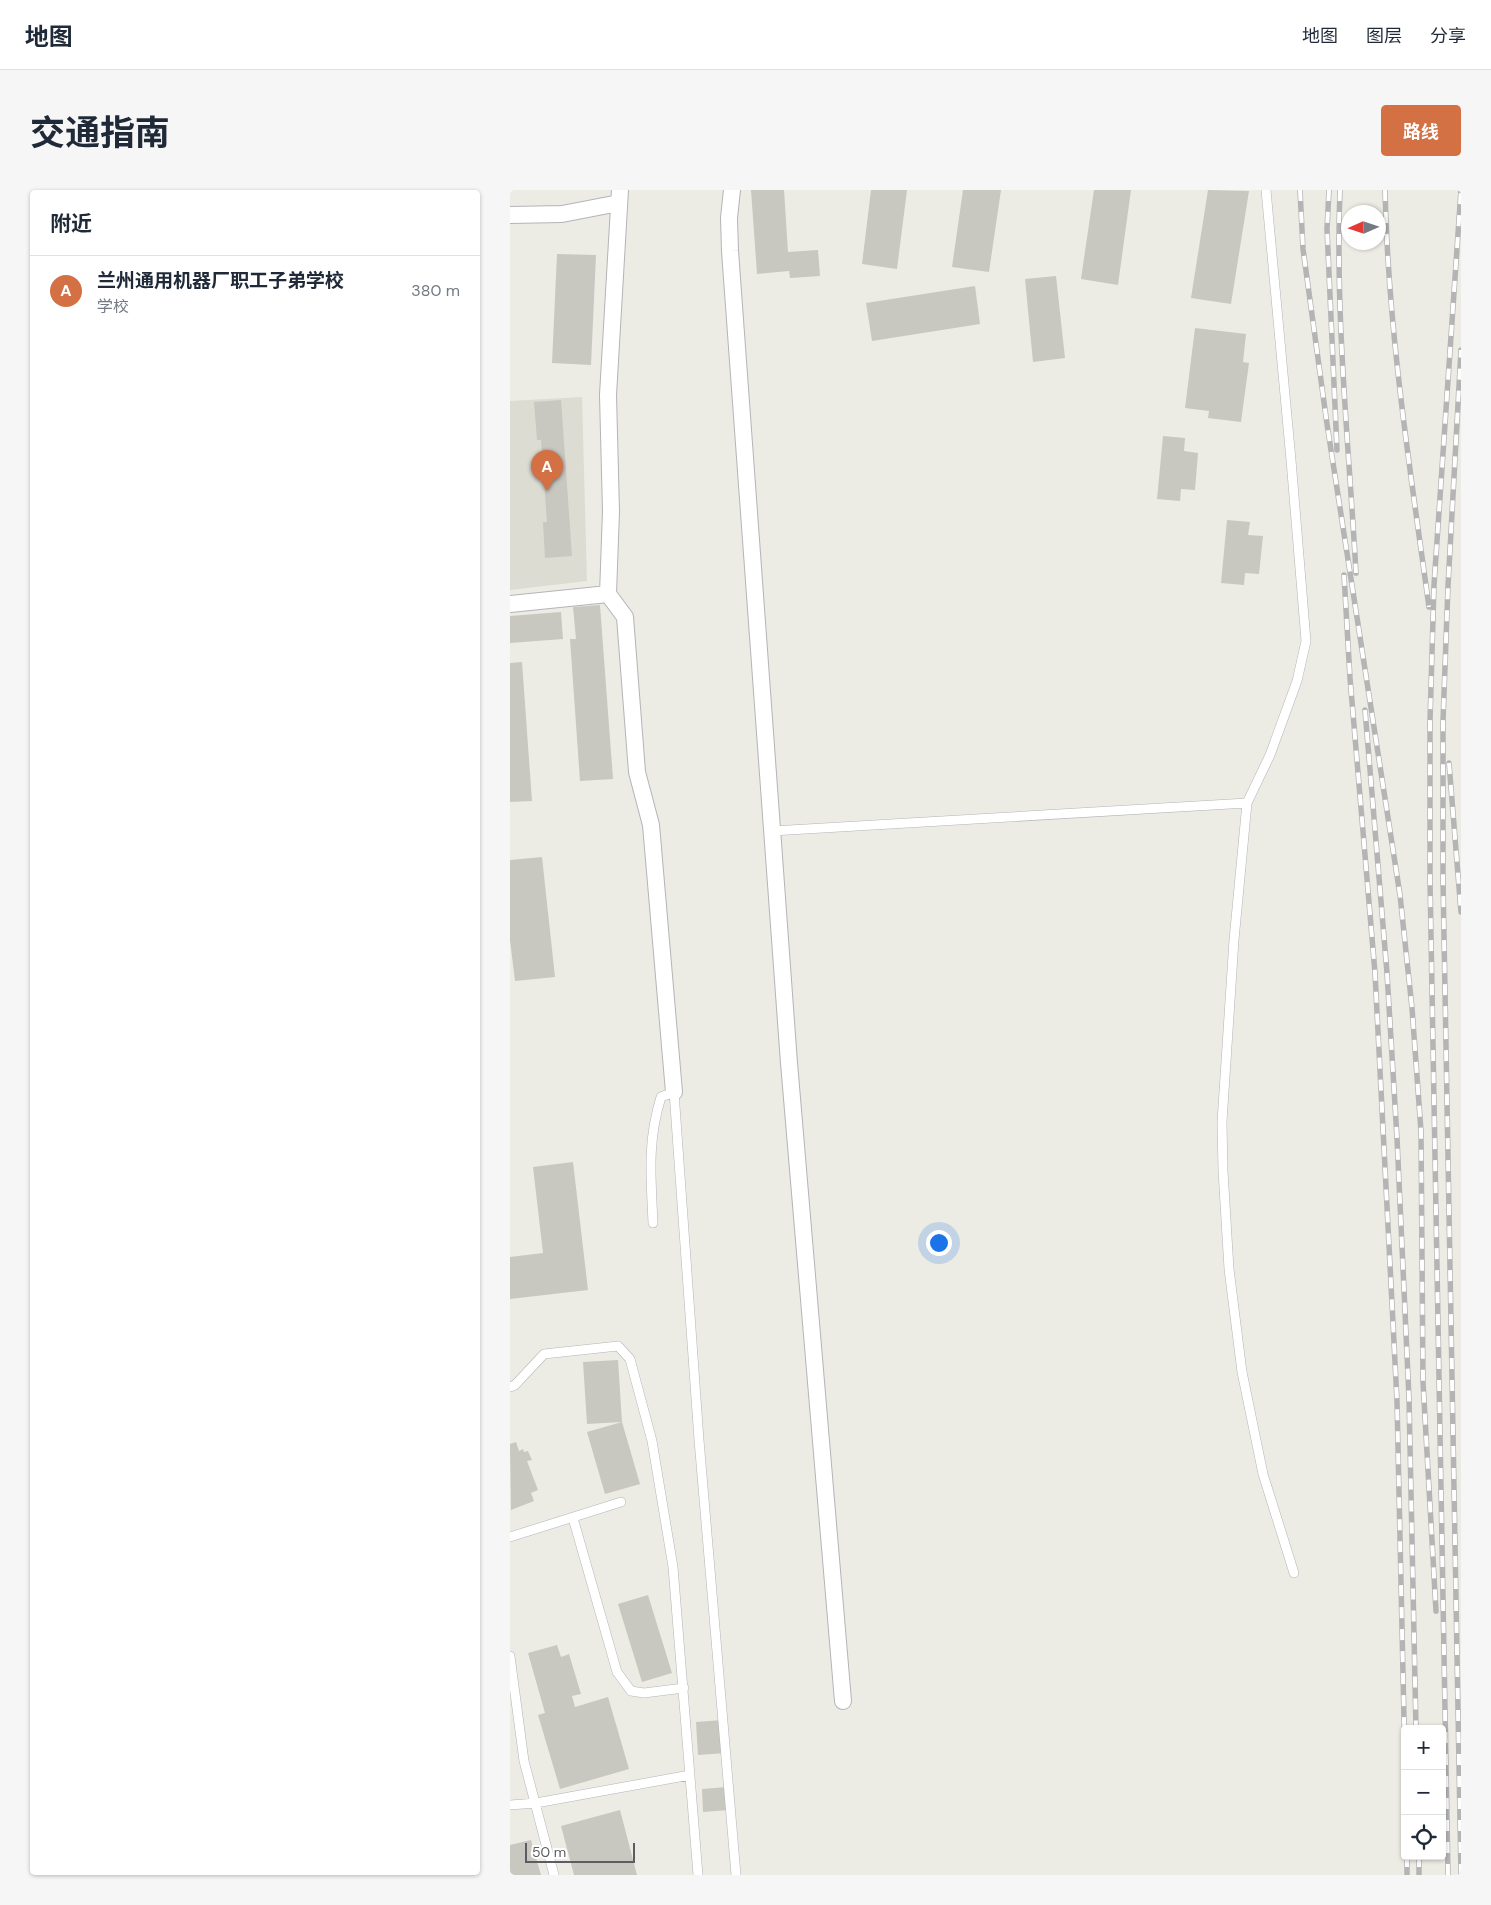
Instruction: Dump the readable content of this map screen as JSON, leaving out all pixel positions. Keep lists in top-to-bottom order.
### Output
{
  "scale_bar": "50 m",
  "north": "left",
  "page": {
    "header": "地图",
    "nav": ["地图", "图层", "分享"],
    "title": "交通指南",
    "buttons": "路线",
    "heading": "附近",
    "list": [
      {
        "mark": "A",
        "name": "兰州通用机器厂职工子弟学校",
        "note": "学校",
        "value": "380 m"
      }
    ],
    "pins": "A",
    "map_buttons": ["+", "−"],
    "scale": "50 m"
  }
}
